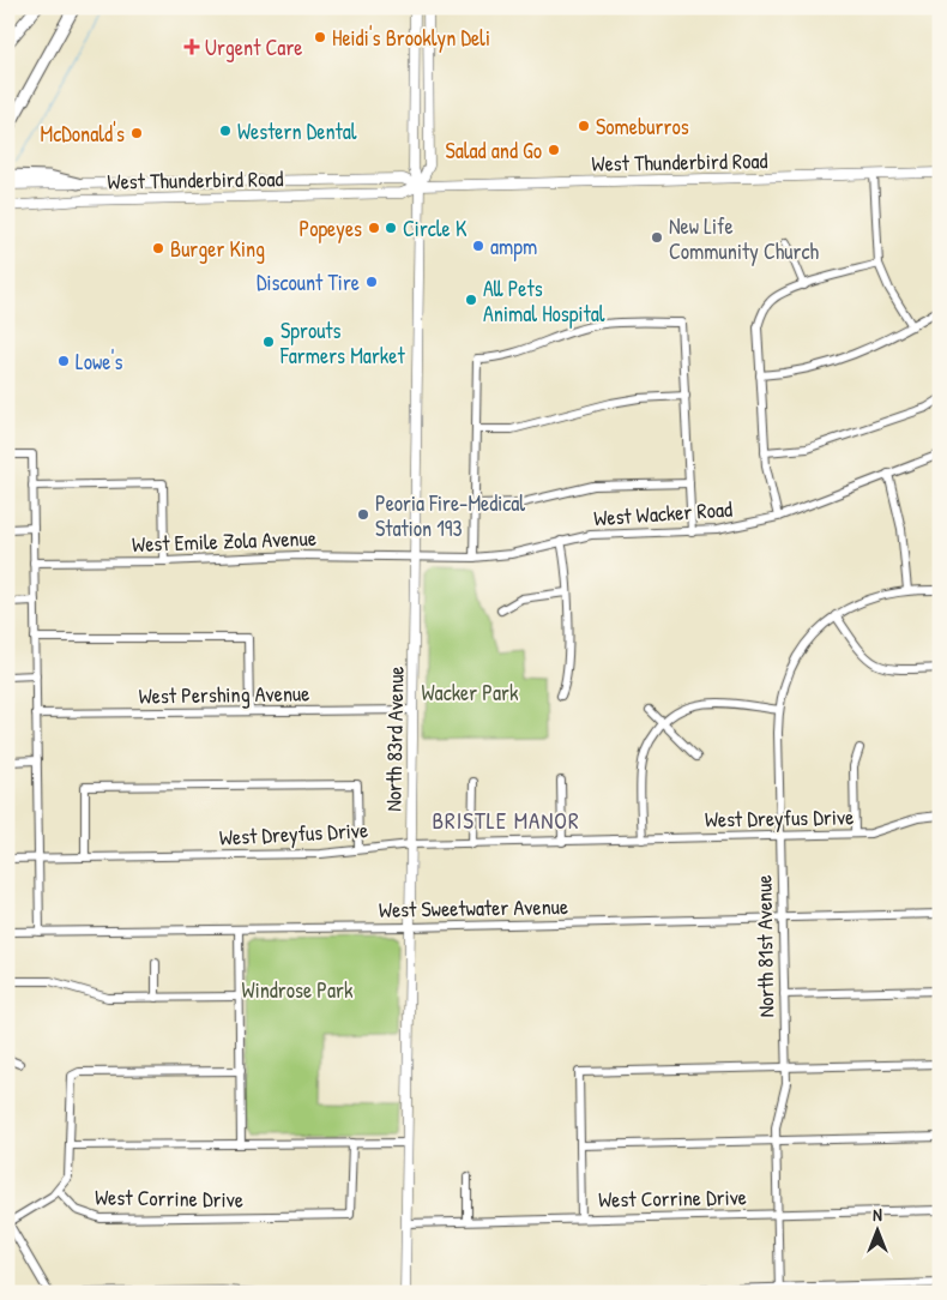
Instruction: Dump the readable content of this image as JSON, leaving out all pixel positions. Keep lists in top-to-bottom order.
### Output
{
  "streets": {
    "main road": ["West Thunderbird Road", "North 83rd Avenue"],
    "street": [
      "West Wacker Road",
      "West Emile Zola Avenue",
      "West Pershing Avenue",
      "West Dreyfus Drive",
      "West Sweetwater Avenue",
      "North 81st Avenue",
      "West Corrine Drive"
    ]
  },
  "crossings": [
    ["West Thunderbird Road", "North 83rd Avenue"],
    ["West Wacker Road", "West Emile Zola Avenue"],
    ["West Wacker Road", "North 83rd Avenue"],
    ["West Emile Zola Avenue", "North 83rd Avenue"],
    ["West Pershing Avenue", "North 83rd Avenue"],
    ["North 83rd Avenue", "West Dreyfus Drive"],
    ["North 83rd Avenue", "West Sweetwater Avenue"],
    ["North 83rd Avenue", "West Corrine Drive"],
    ["West Dreyfus Drive", "North 81st Avenue"],
    ["West Sweetwater Avenue", "North 81st Avenue"],
    ["North 81st Avenue", "West Corrine Drive"]
  ],
  "districts": ["BRISTLE MANOR"],
  "parks": ["Wacker Park", "Windrose Park"],
  "places": {
    "other": [
      "Heidi's Brooklyn Deli",
      "Someburros",
      "Western Dental",
      "McDonald's",
      "Salad and Go",
      "Popeyes",
      "Circle K",
      "New Life Community Church",
      "ampm",
      "Burger King",
      "Discount Tire",
      "All Pets Animal Hospital",
      "Sprouts Farmers Market",
      "Lowe's",
      "Peoria Fire-Medical Station 193"
    ],
    "health": ["Urgent Care"]
  },
  "north": "top"
}
